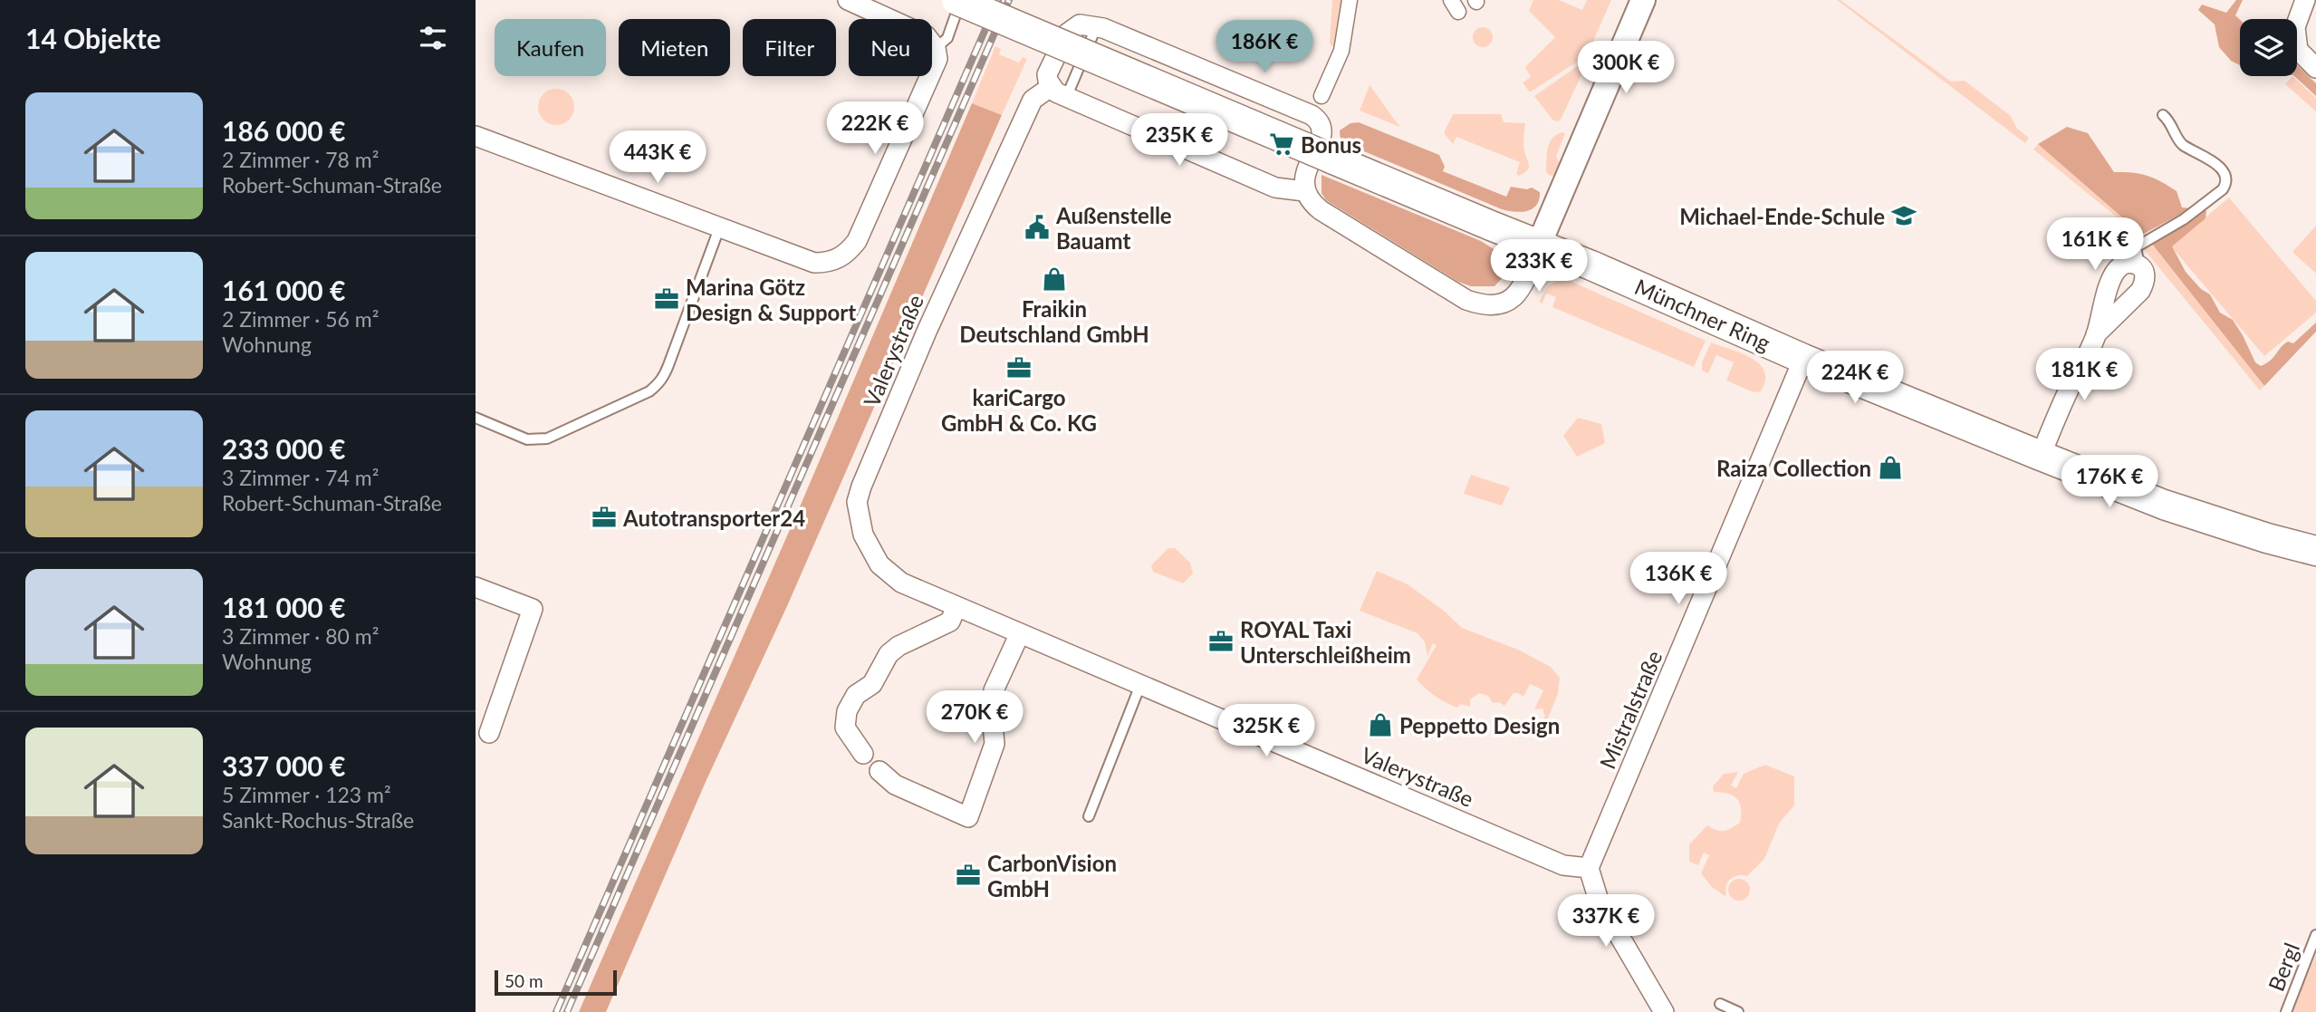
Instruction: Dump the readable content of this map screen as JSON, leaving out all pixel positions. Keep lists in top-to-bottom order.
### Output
{
  "streets": {
    "main road": ["Münchner Ring"],
    "street": ["Valerystraße", "Mistralstraße"],
    "lane": ["Bergl"]
  },
  "crossings": [
    ["Münchner Ring", "Mistralstraße"],
    ["Valerystraße", "Mistralstraße"]
  ],
  "places": {
    "supermarket": ["Bonus"],
    "school or university": ["Michael-Ende-Schule"],
    "public building": ["Außenstelle Bauamt"],
    "shop": ["Fraikin Deutschland GmbH", "Raiza Collection", "Peppetto Design"],
    "office": [
      "Marina Götz Design & Support",
      "kariCargo GmbH & Co. KG",
      "Autotransporter24",
      "ROYAL Taxi Unterschleißheim",
      "CarbonVision GmbH"
    ]
  },
  "scale_bar": "50 m",
  "page": {
    "heading": "14 Objekte",
    "chip": [
      "Kaufen",
      "Mieten",
      "Filter",
      "Neu"
    ],
    "price": [
      "186K €",
      "300K €",
      "222K €",
      "235K €",
      "443K €",
      "161K €",
      "233K €",
      "181K €",
      "224K €",
      "176K €",
      "136K €",
      "270K €",
      "325K €",
      "337K €"
    ],
    "list": [
      {
        "name": "186 000 €",
        "note": "2 Zimmer · 78 m² · Robert-Schuman-Straße"
      },
      {
        "name": "161 000 €",
        "note": "2 Zimmer · 56 m² · Wohnung"
      },
      {
        "name": "233 000 €",
        "note": "3 Zimmer · 74 m² · Robert-Schuman-Straße"
      },
      {
        "name": "181 000 €",
        "note": "3 Zimmer · 80 m² · Wohnung"
      },
      {
        "name": "337 000 €",
        "note": "5 Zimmer · 123 m² · Sankt-Rochus-Straße"
      }
    ],
    "scale": "50 m"
  }
}
